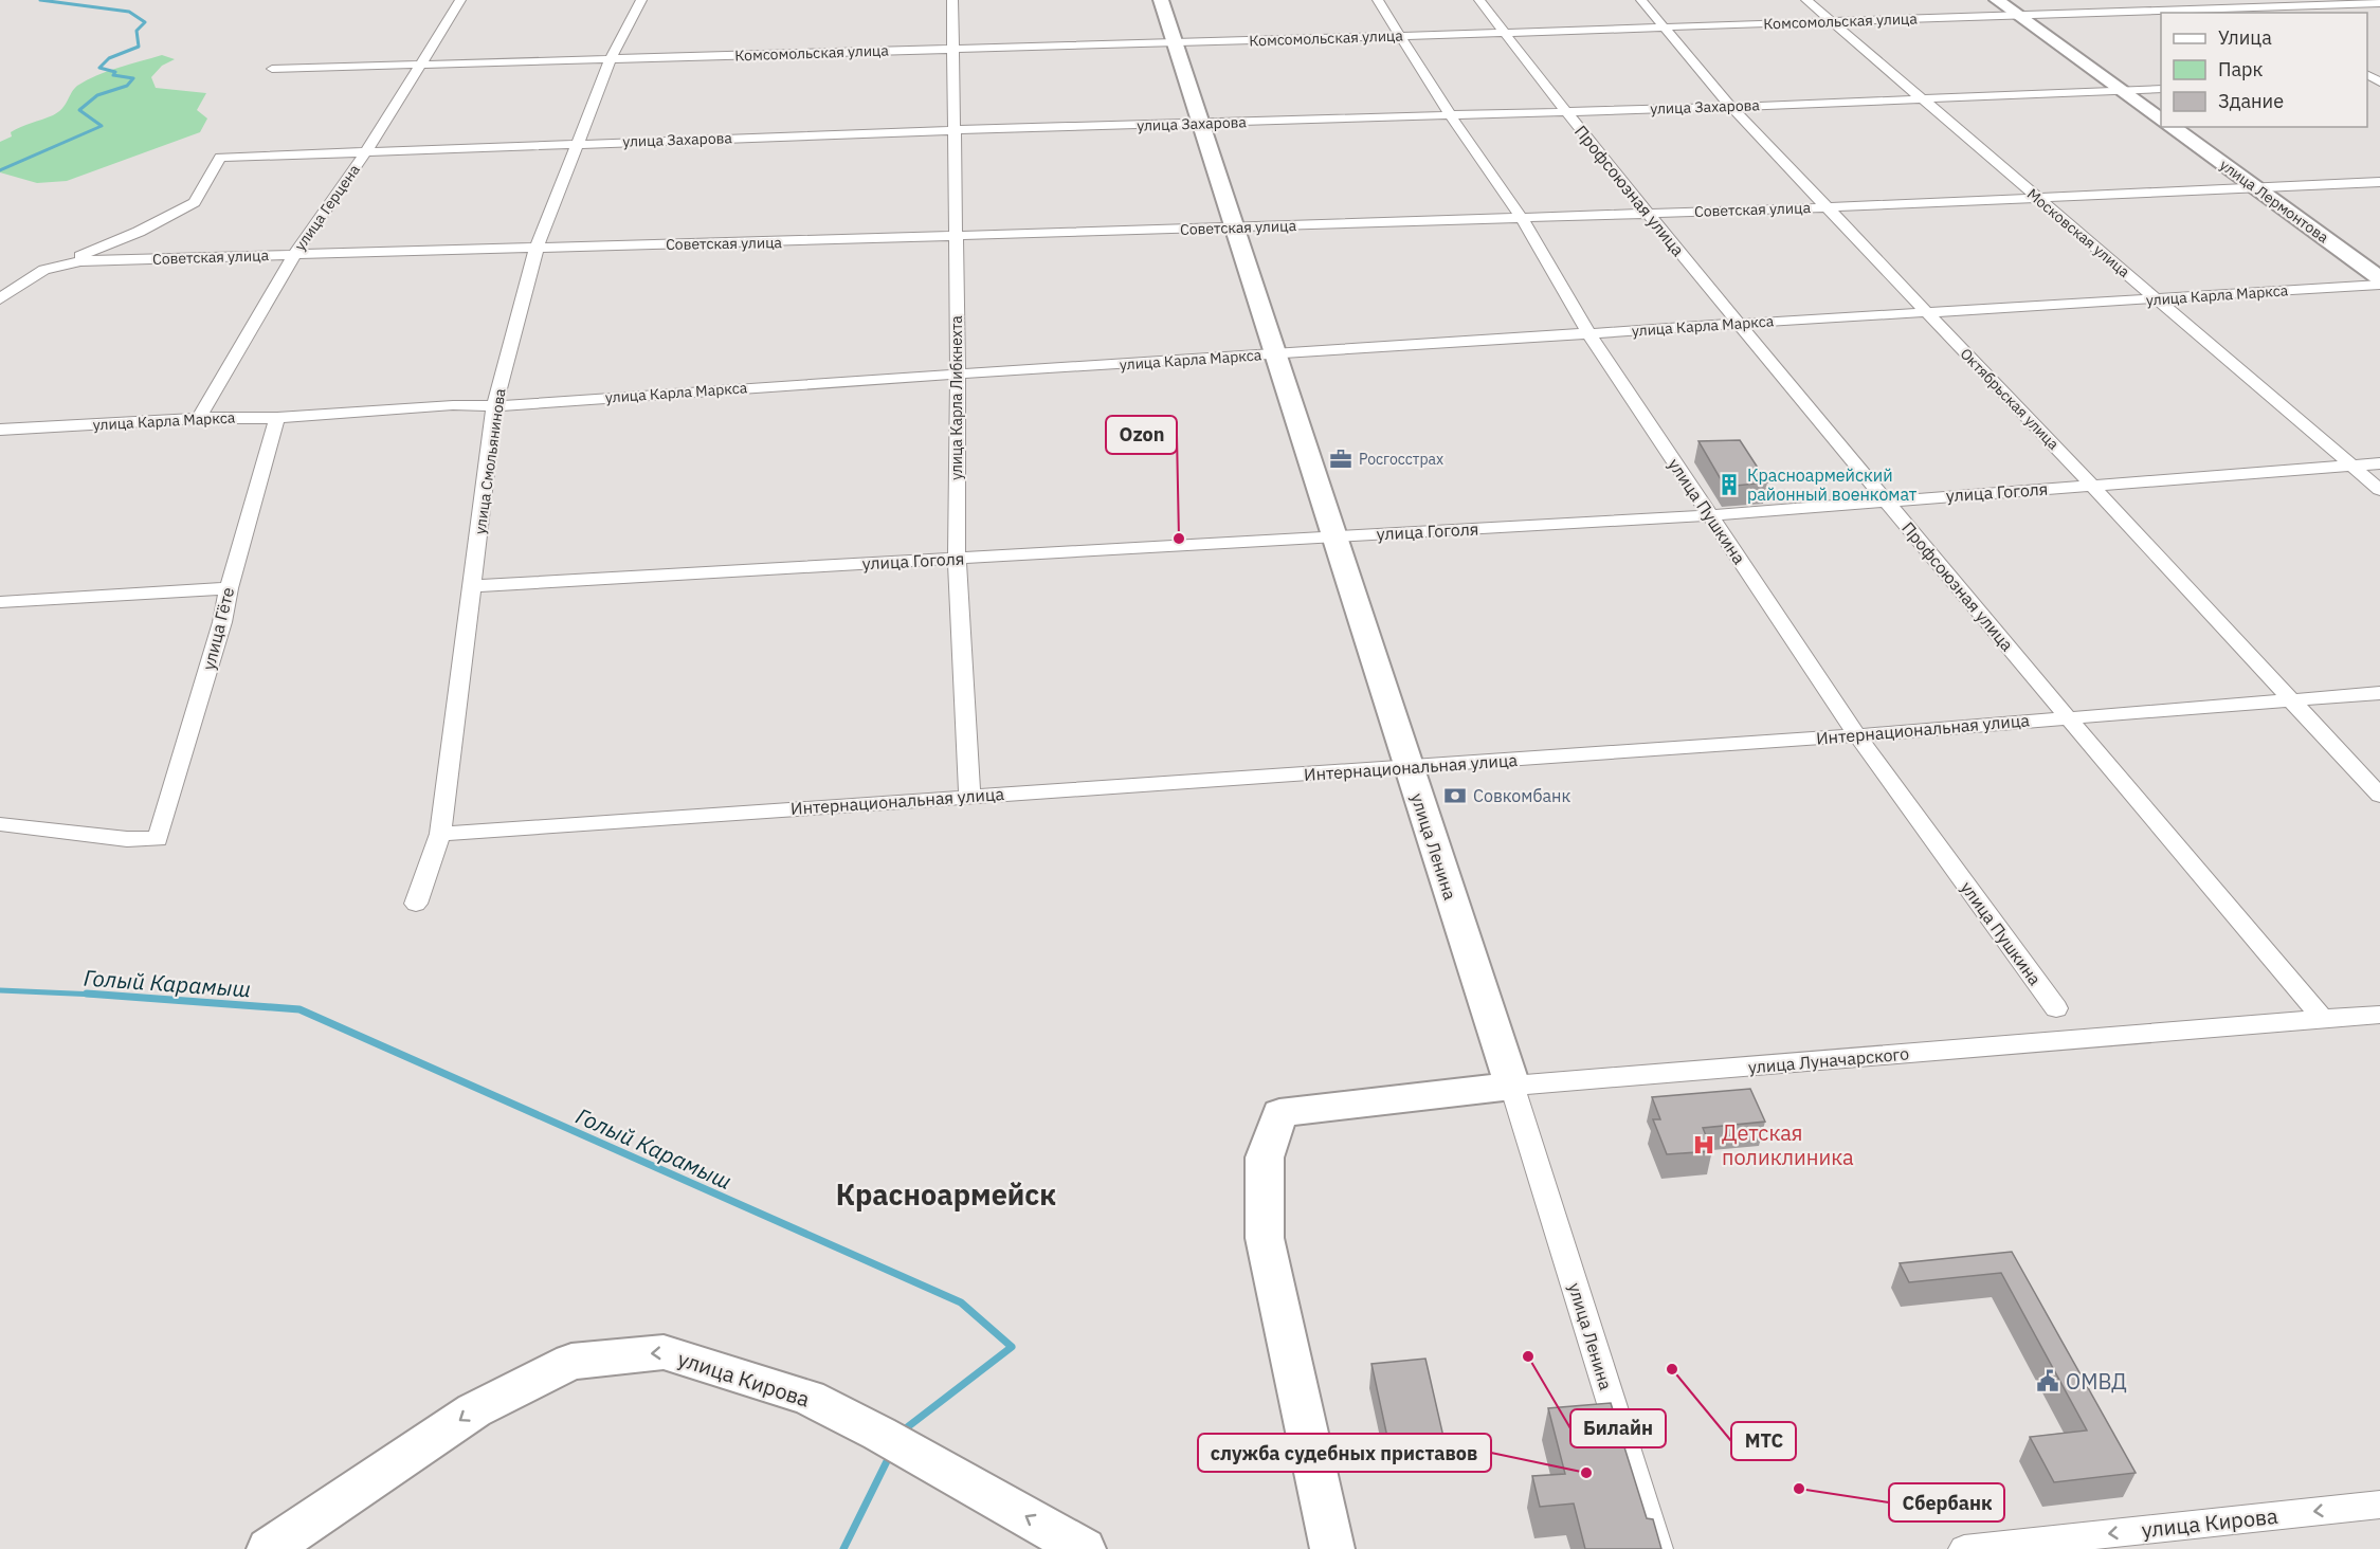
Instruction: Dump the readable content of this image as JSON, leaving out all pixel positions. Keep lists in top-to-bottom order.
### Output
{
  "streets": {
    "street": [
      "Комсомольская улица",
      "улица Захарова",
      "Профсоюзная улица",
      "улица Лермонтова",
      "улица Герцена",
      "Советская улица",
      "Московская улица",
      "улица Карла Маркса",
      "улица Карла Либкнехта",
      "Октябрьская улица",
      "улица Смольянинова",
      "улица Гоголя",
      "улица Пушкина",
      "улица Гёте",
      "Интернациональная улица",
      "улица Ленина",
      "улица Луначарского",
      "улица Кирова"
    ]
  },
  "crossings": [
    ["Комсомольская улица", "Профсоюзная улица"],
    ["Комсомольская улица", "улица Герцена"],
    ["Комсомольская улица", "Московская улица"],
    ["Комсомольская улица", "улица Карла Либкнехта"],
    ["Комсомольская улица", "Октябрьская улица"],
    ["Комсомольская улица", "улица Смольянинова"],
    ["Комсомольская улица", "улица Пушкина"],
    ["Комсомольская улица", "улица Ленина"],
    ["улица Захарова", "Профсоюзная улица"],
    ["улица Захарова", "улица Герцена"],
    ["улица Захарова", "Советская улица"],
    ["улица Захарова", "Московская улица"],
    ["улица Захарова", "улица Карла Либкнехта"],
    ["улица Захарова", "Октябрьская улица"],
    ["улица Захарова", "улица Смольянинова"],
    ["улица Захарова", "улица Пушкина"],
    ["улица Захарова", "улица Ленина"],
    ["Профсоюзная улица", "Советская улица"],
    ["Профсоюзная улица", "улица Карла Маркса"],
    ["Профсоюзная улица", "улица Гоголя"],
    ["Профсоюзная улица", "Интернациональная улица"],
    ["Профсоюзная улица", "улица Луначарского"],
    ["улица Лермонтова", "Советская улица"],
    ["улица Герцена", "Советская улица"],
    ["улица Герцена", "улица Карла Маркса"],
    ["Советская улица", "Московская улица"],
    ["Советская улица", "улица Карла Либкнехта"],
    ["Советская улица", "Октябрьская улица"],
    ["Советская улица", "улица Смольянинова"],
    ["Советская улица", "улица Пушкина"],
    ["Советская улица", "улица Ленина"],
    ["Московская улица", "улица Карла Маркса"],
    ["Московская улица", "улица Гоголя"],
    ["улица Карла Маркса", "улица Карла Либкнехта"],
    ["улица Карла Маркса", "Октябрьская улица"],
    ["улица Карла Маркса", "улица Смольянинова"],
    ["улица Карла Маркса", "улица Пушкина"],
    ["улица Карла Маркса", "улица Гёте"],
    ["улица Карла Маркса", "улица Ленина"],
    ["улица Карла Либкнехта", "улица Гоголя"],
    ["улица Карла Либкнехта", "Интернациональная улица"],
    ["Октябрьская улица", "улица Гоголя"],
    ["Октябрьская улица", "Интернациональная улица"],
    ["улица Смольянинова", "улица Гоголя"],
    ["улица Смольянинова", "Интернациональная улица"],
    ["улица Гоголя", "улица Пушкина"],
    ["улица Гоголя", "улица Ленина"],
    ["улица Пушкина", "Интернациональная улица"],
    ["Интернациональная улица", "улица Ленина"],
    ["улица Ленина", "улица Луначарского"]
  ],
  "one_way": ["улица Кирова"],
  "districts": ["Красноармейск"],
  "water": ["Голый Карамыш"],
  "places": {
    "office": ["Росгосстрах"],
    "building": ["Красноармейский районный военкомат"],
    "other": [
      "Ozon",
      "Билайн",
      "МТС",
      "служба судебных приставов",
      "Сбербанк"
    ],
    "bank": ["Совкомбанк"],
    "hospital": ["Детская поликлиника"],
    "public building": ["ОМВД"]
  },
  "legend": ["Улица", "Парк", "Здание"]
}
